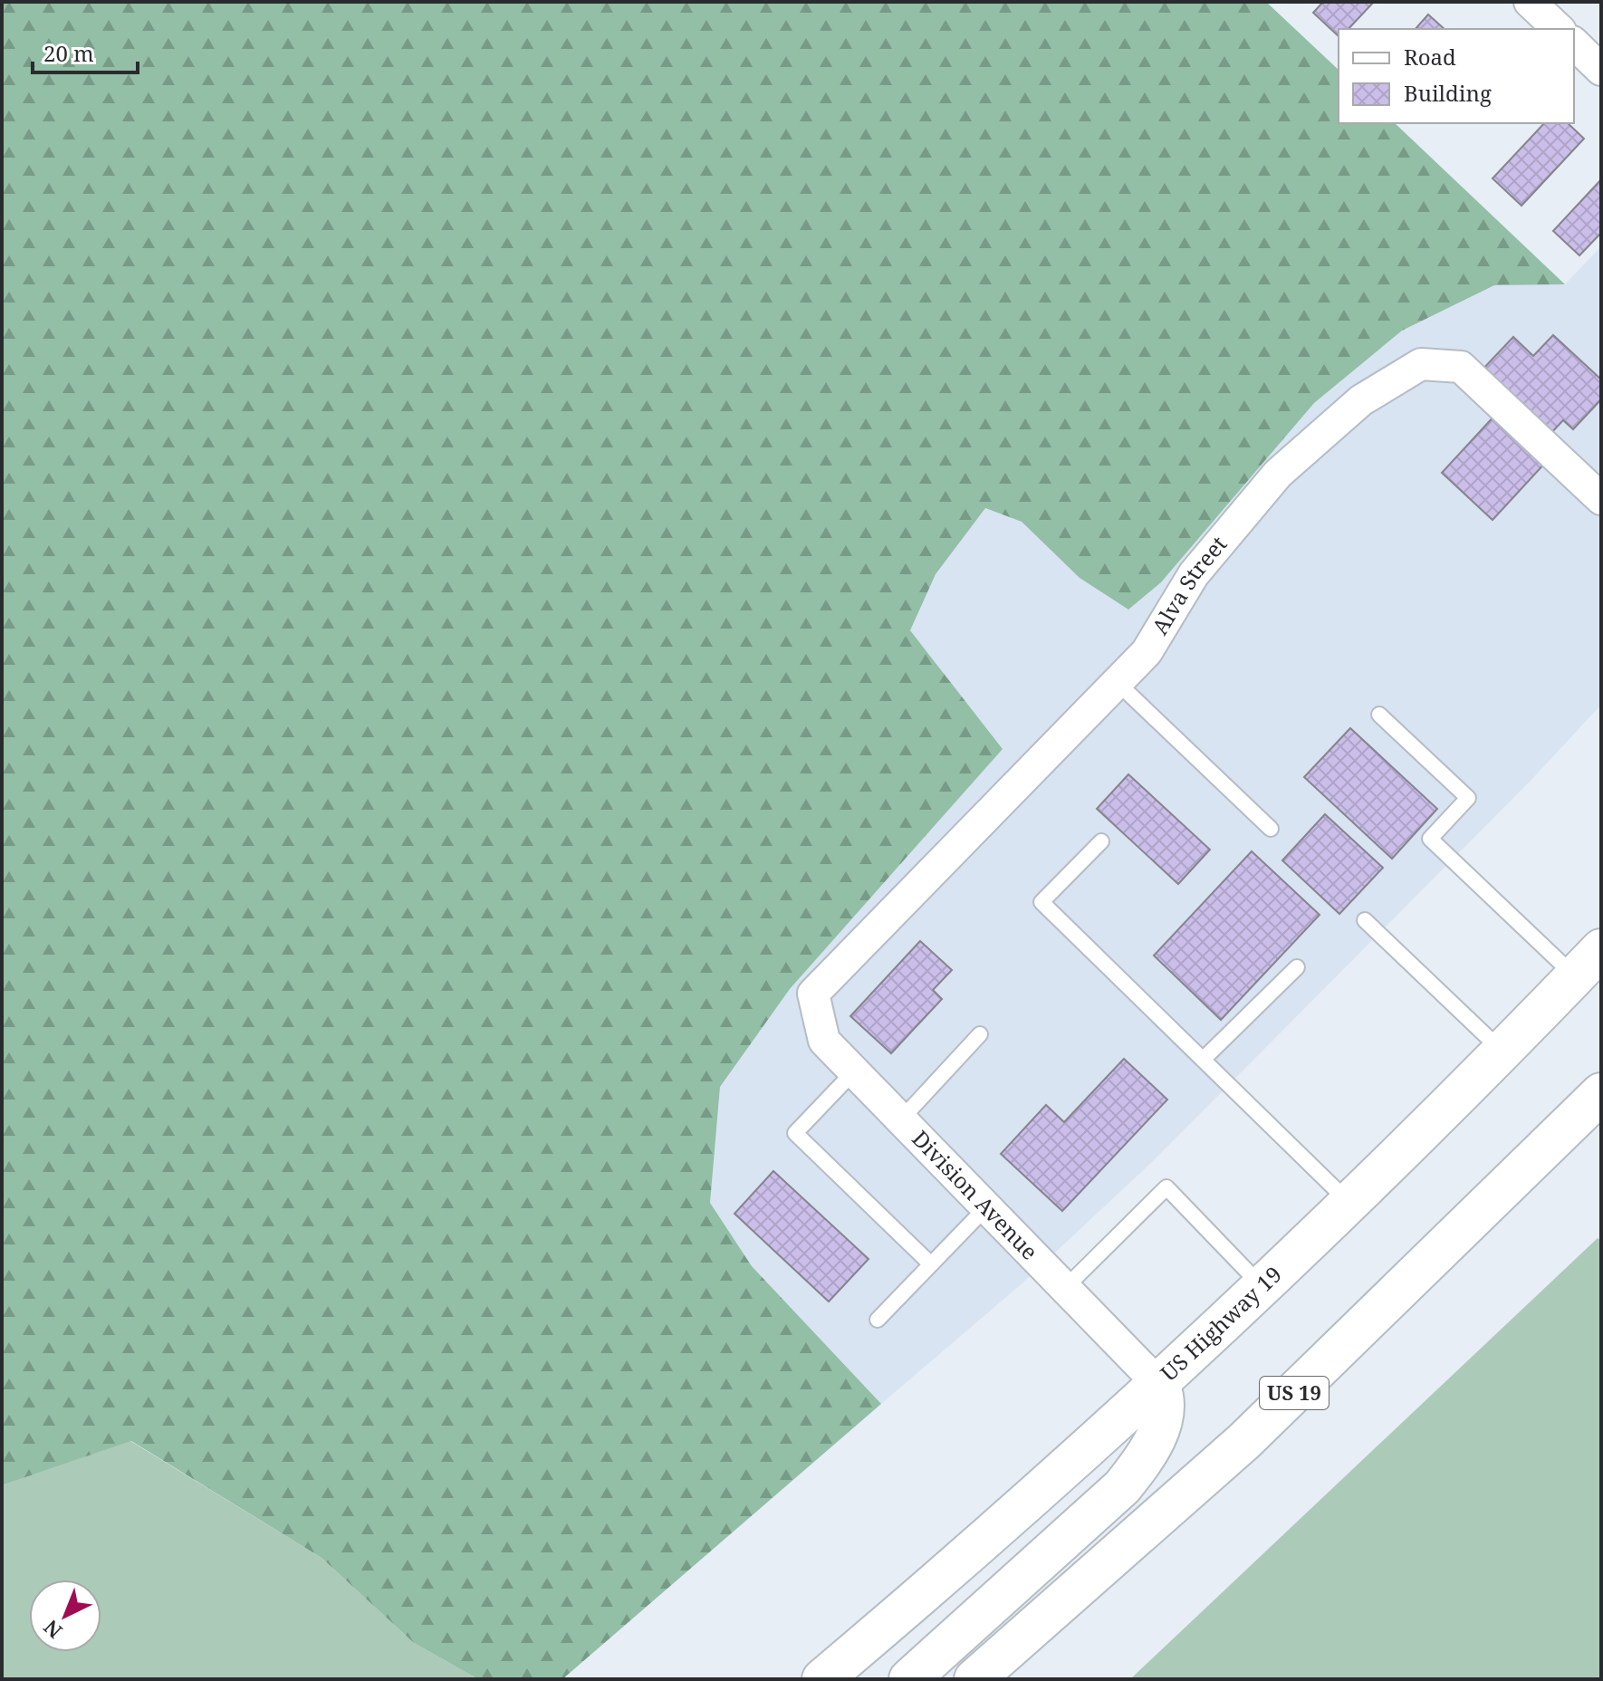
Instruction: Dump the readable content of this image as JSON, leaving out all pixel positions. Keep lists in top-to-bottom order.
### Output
{
  "streets": {
    "highway": ["US Highway 19", "US 19"],
    "street": ["Alva Street", "Division Avenue"]
  },
  "crossings": [
    ["Alva Street", "Division Avenue"],
    ["Division Avenue", "US Highway 19"]
  ],
  "legend": ["Road", "Building"],
  "scale_bar": "20 m",
  "north": "bottom left"
}
